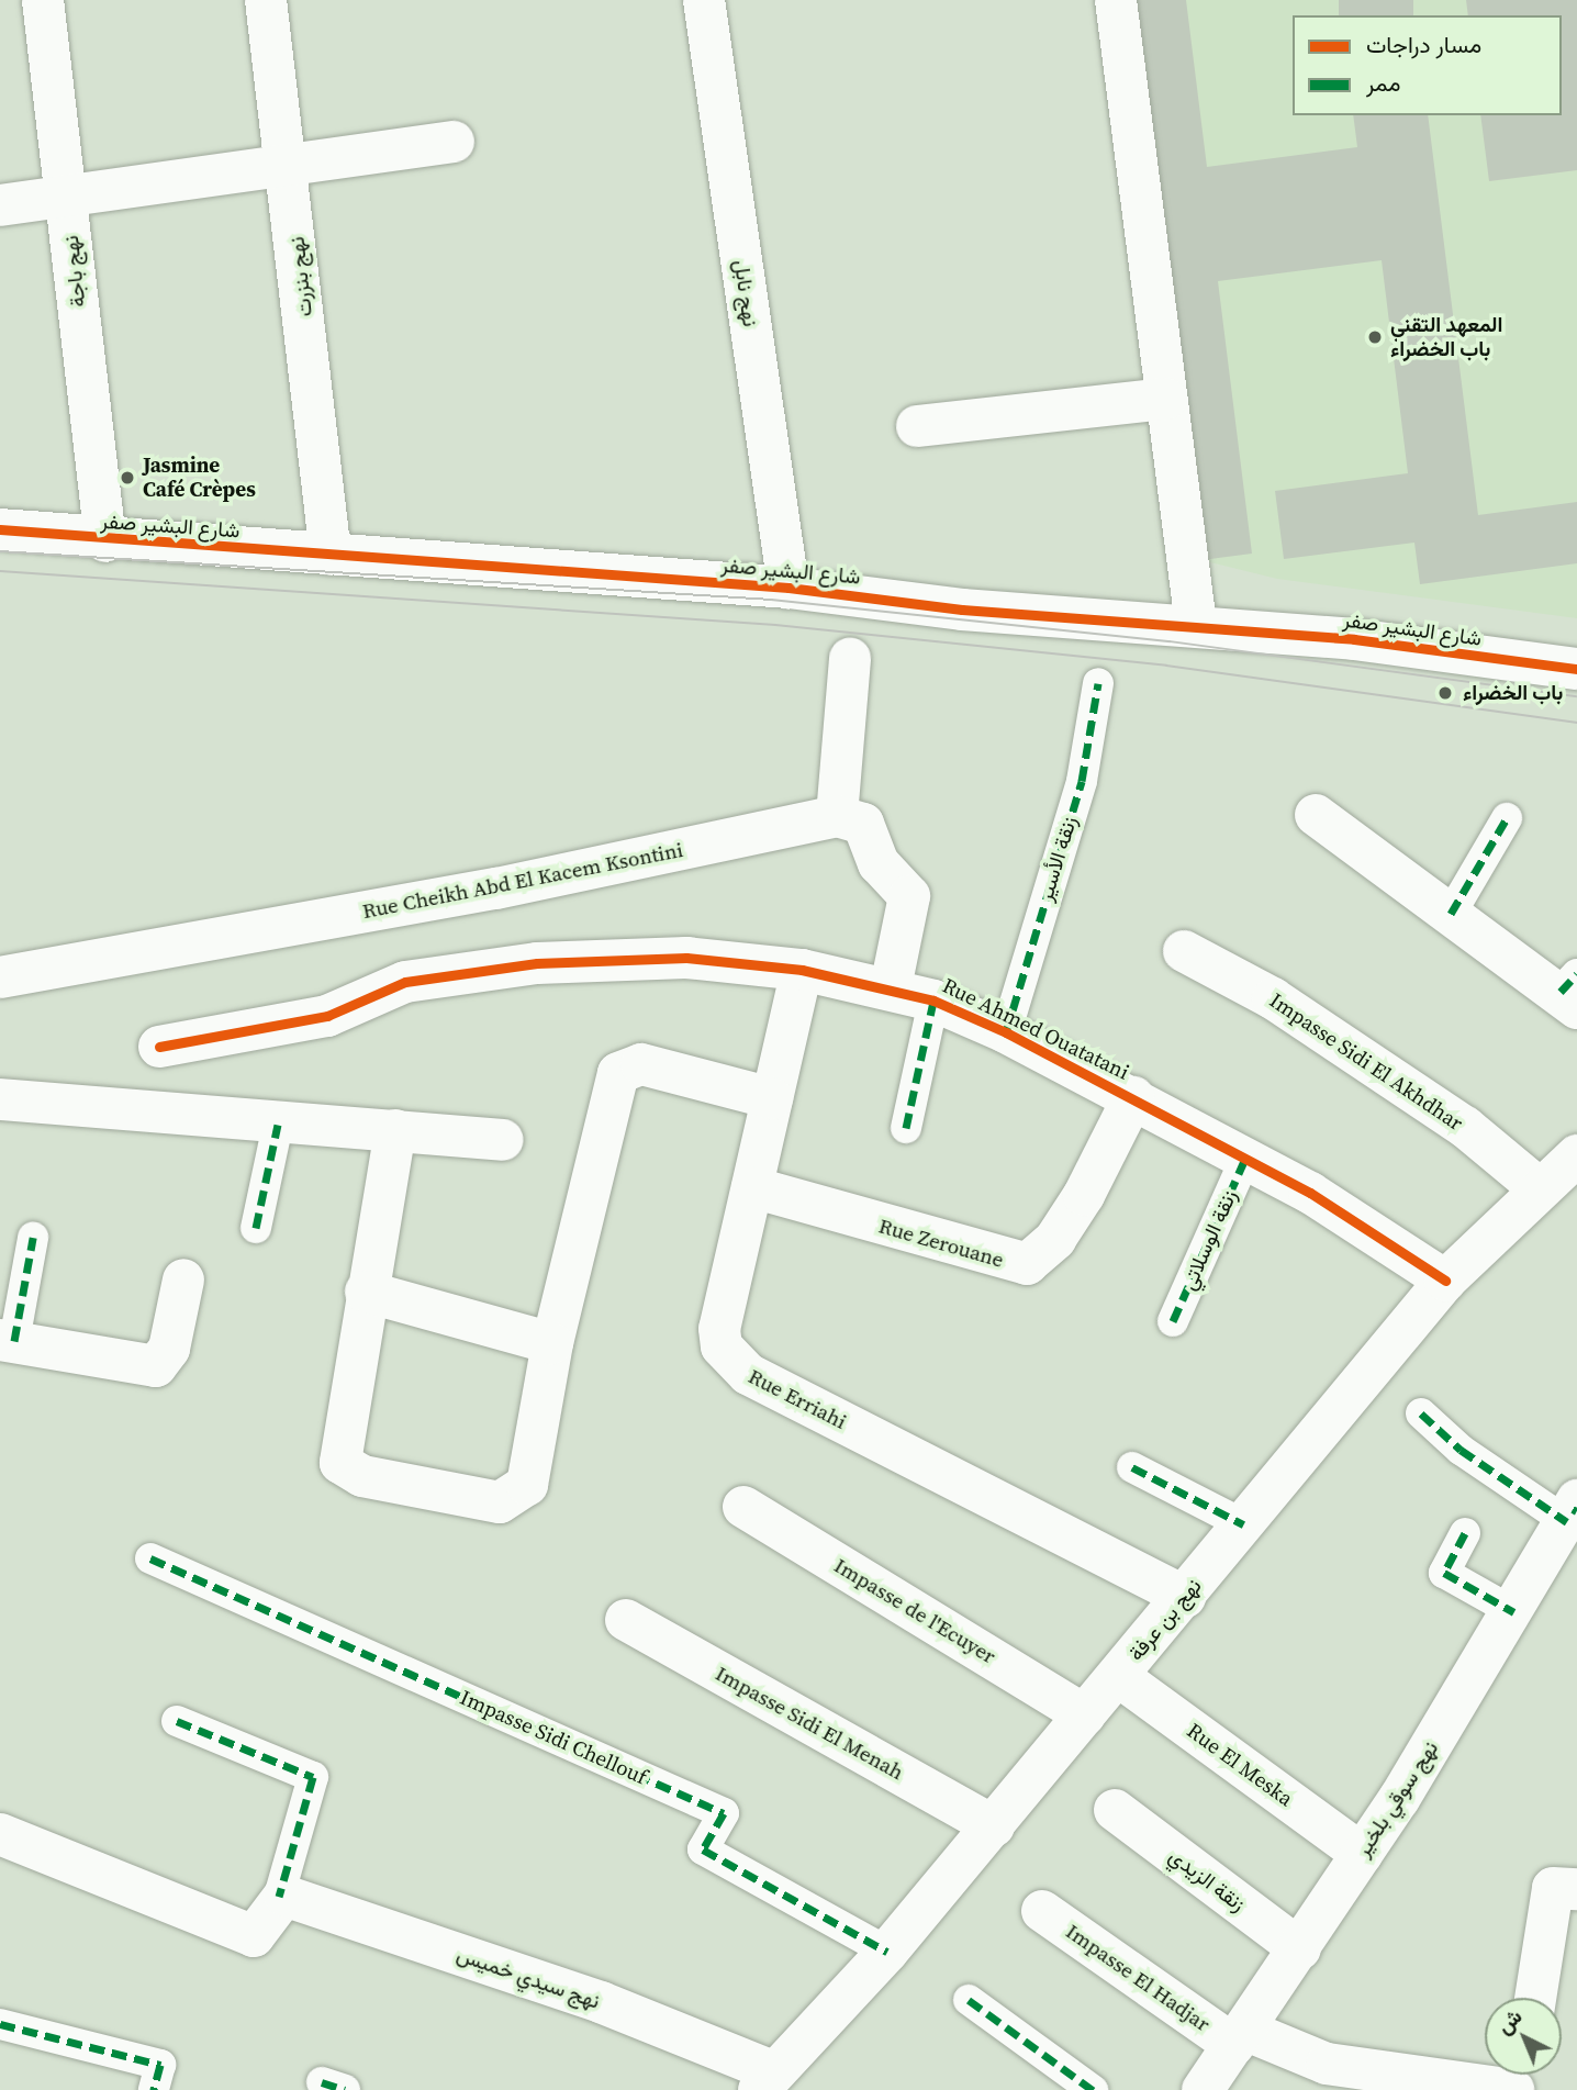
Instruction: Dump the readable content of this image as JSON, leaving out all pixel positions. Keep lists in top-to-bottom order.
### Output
{
  "streets": {
    "street": [
      "نهج باجة",
      "نهج بنزرت",
      "نهج نابل",
      "شارع البشير صفر",
      "زنقة الأسير",
      "Rue Cheikh Abd El Kacem Ksontini",
      "Rue Ahmed Ouatatani",
      "Impasse Sidi El Akhdhar",
      "زنقة الوسلاتي",
      "Rue Zerouane",
      "Rue Erriahi",
      "Impasse de l'Ecuyer",
      "نهج بن عرفة",
      "Impasse Sidi El Menah",
      "Impasse Sidi Chellouf",
      "Rue El Meska",
      "نهج سوقي بلخير",
      "زنقة الزيدي",
      "نهج سيدي خميس",
      "Impasse El Hadjar"
    ]
  },
  "crossings": [
    ["نهج باجة", "شارع البشير صفر"],
    ["نهج بنزرت", "شارع البشير صفر"],
    ["نهج نابل", "شارع البشير صفر"],
    ["زنقة الأسير", "Rue Ahmed Ouatatani"],
    ["Rue Ahmed Ouatatani", "زنقة الوسلاتي"],
    ["Rue Ahmed Ouatatani", "Rue Zerouane"],
    ["Rue Ahmed Ouatatani", "Rue Erriahi"],
    ["Rue Ahmed Ouatatani", "نهج بن عرفة"],
    ["Impasse Sidi El Akhdhar", "نهج بن عرفة"],
    ["Rue Zerouane", "Rue Erriahi"],
    ["Rue Erriahi", "نهج بن عرفة"],
    ["Impasse de l'Ecuyer", "نهج بن عرفة"],
    ["نهج بن عرفة", "Impasse Sidi El Menah"],
    ["نهج بن عرفة", "Impasse Sidi Chellouf"],
    ["نهج بن عرفة", "Rue El Meska"],
    ["نهج بن عرفة", "نهج سيدي خميس"],
    ["Rue El Meska", "نهج سوقي بلخير"],
    ["نهج سوقي بلخير", "زنقة الزيدي"],
    ["نهج سوقي بلخير", "Impasse El Hadjar"]
  ],
  "places": ["المعهد التقني باب الخضراء", "Jasmine Café Crèpes", "باب الخضراء"],
  "legend": ["مسار دراجات", "ممر"],
  "north": "top left"
}
